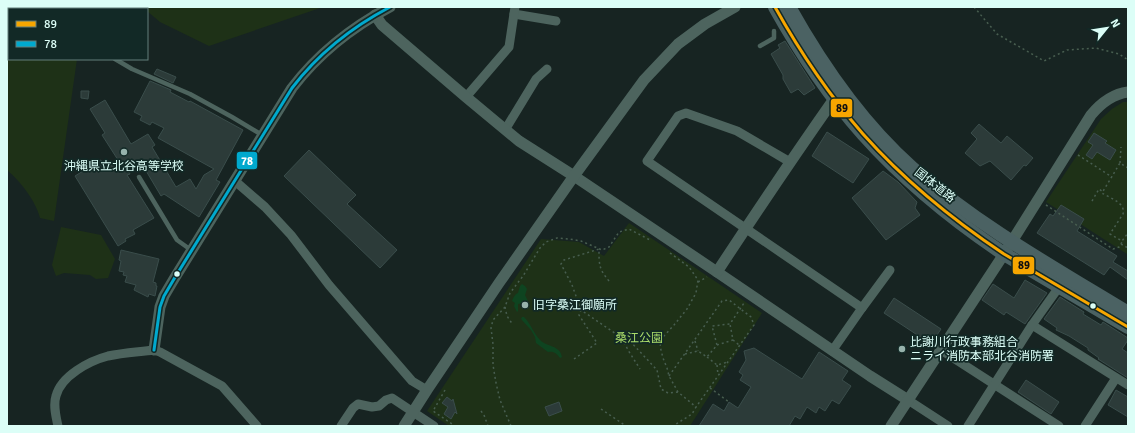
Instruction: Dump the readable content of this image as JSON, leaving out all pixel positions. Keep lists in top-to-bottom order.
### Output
{
  "streets": {
    "main road": ["国体道路"]
  },
  "parks": ["桑江公園"],
  "places": ["沖縄県立北谷高等学校", "旧字桑江御願所", "比謝川行政事務組合 ニライ消防本部北谷消防署"],
  "lines": ["transit line 89", "transit line 78"],
  "legend": ["89", "78"],
  "north": "top right"
}
